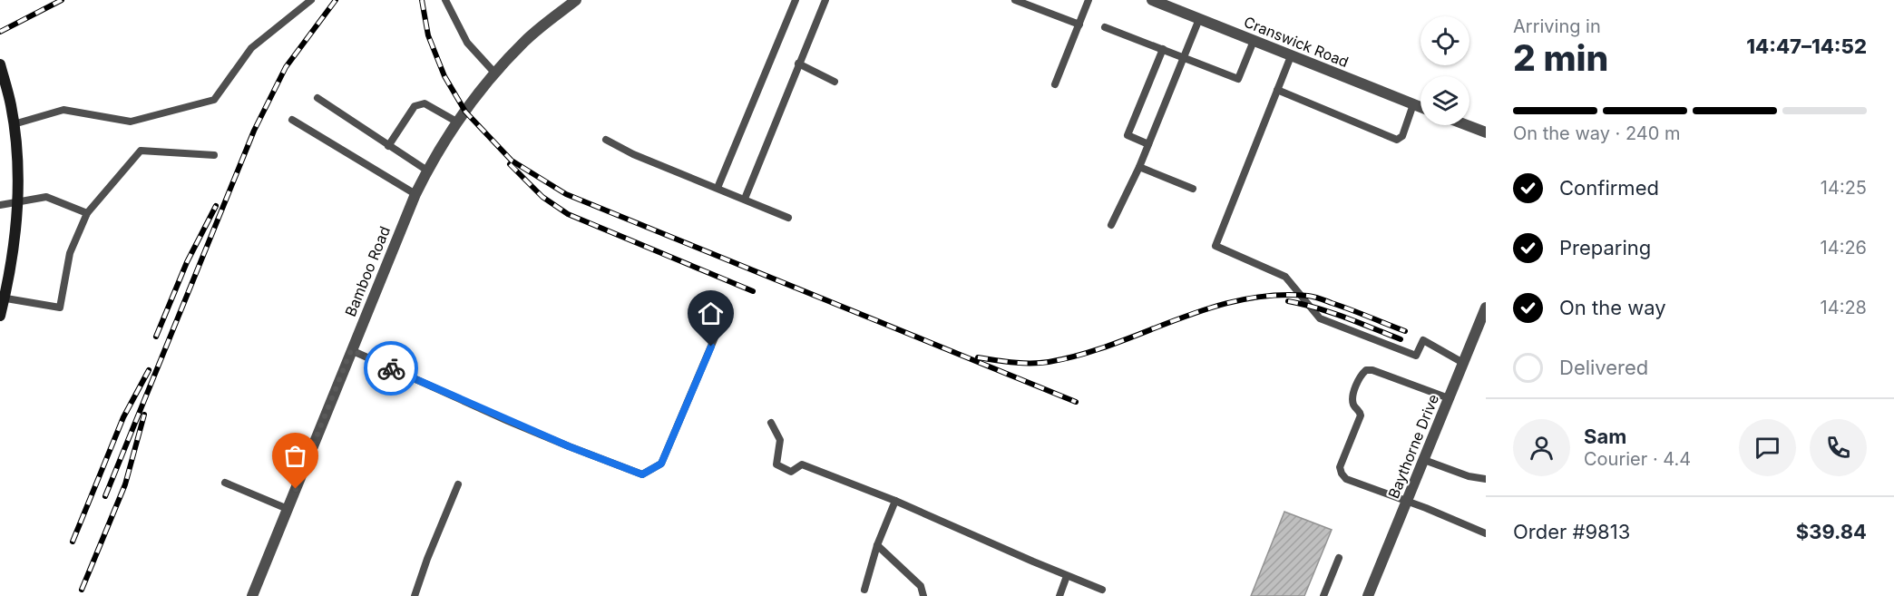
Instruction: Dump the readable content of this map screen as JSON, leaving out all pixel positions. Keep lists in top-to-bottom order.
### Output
{
  "streets": {
    "street": ["Cranswick Road", "Bamboo Road", "Baythorne Drive"]
  },
  "page": {
    "heading": ["2 min", "Arriving in", "14:47–14:52"],
    "panel": [
      "Sam",
      "Courier · 4.4",
      "Order #9813",
      "$39.84"
    ],
    "bar": "On the way · 240 m",
    "list": [
      ["Confirmed", "14:25"],
      ["Preparing", "14:26"],
      ["On the way", "14:28"],
      "Delivered"
    ]
  }
}
